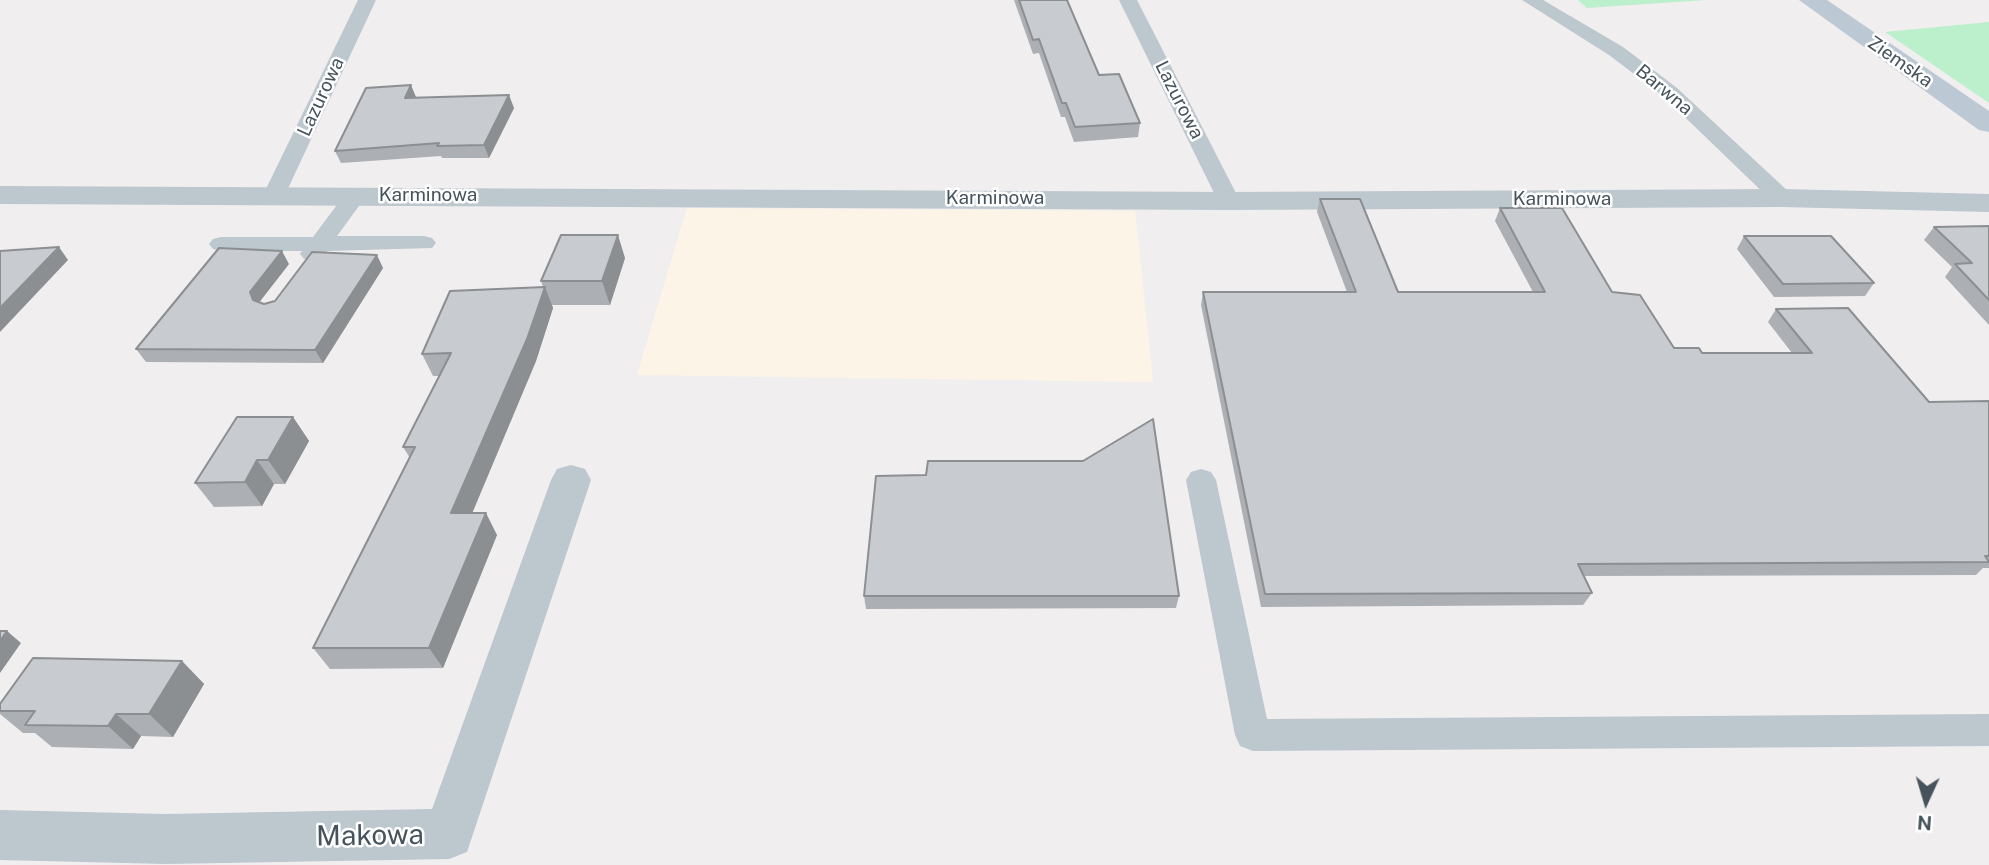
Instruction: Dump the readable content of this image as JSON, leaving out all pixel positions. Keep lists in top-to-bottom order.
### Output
{
  "streets": {
    "street": ["Ziemska", "Karminowa", "Makowa"],
    "lane": ["Barwna", "Lazurowa"]
  },
  "crossings": [
    ["Barwna", "Karminowa"],
    ["Lazurowa", "Karminowa"]
  ],
  "north": "bottom"
}
